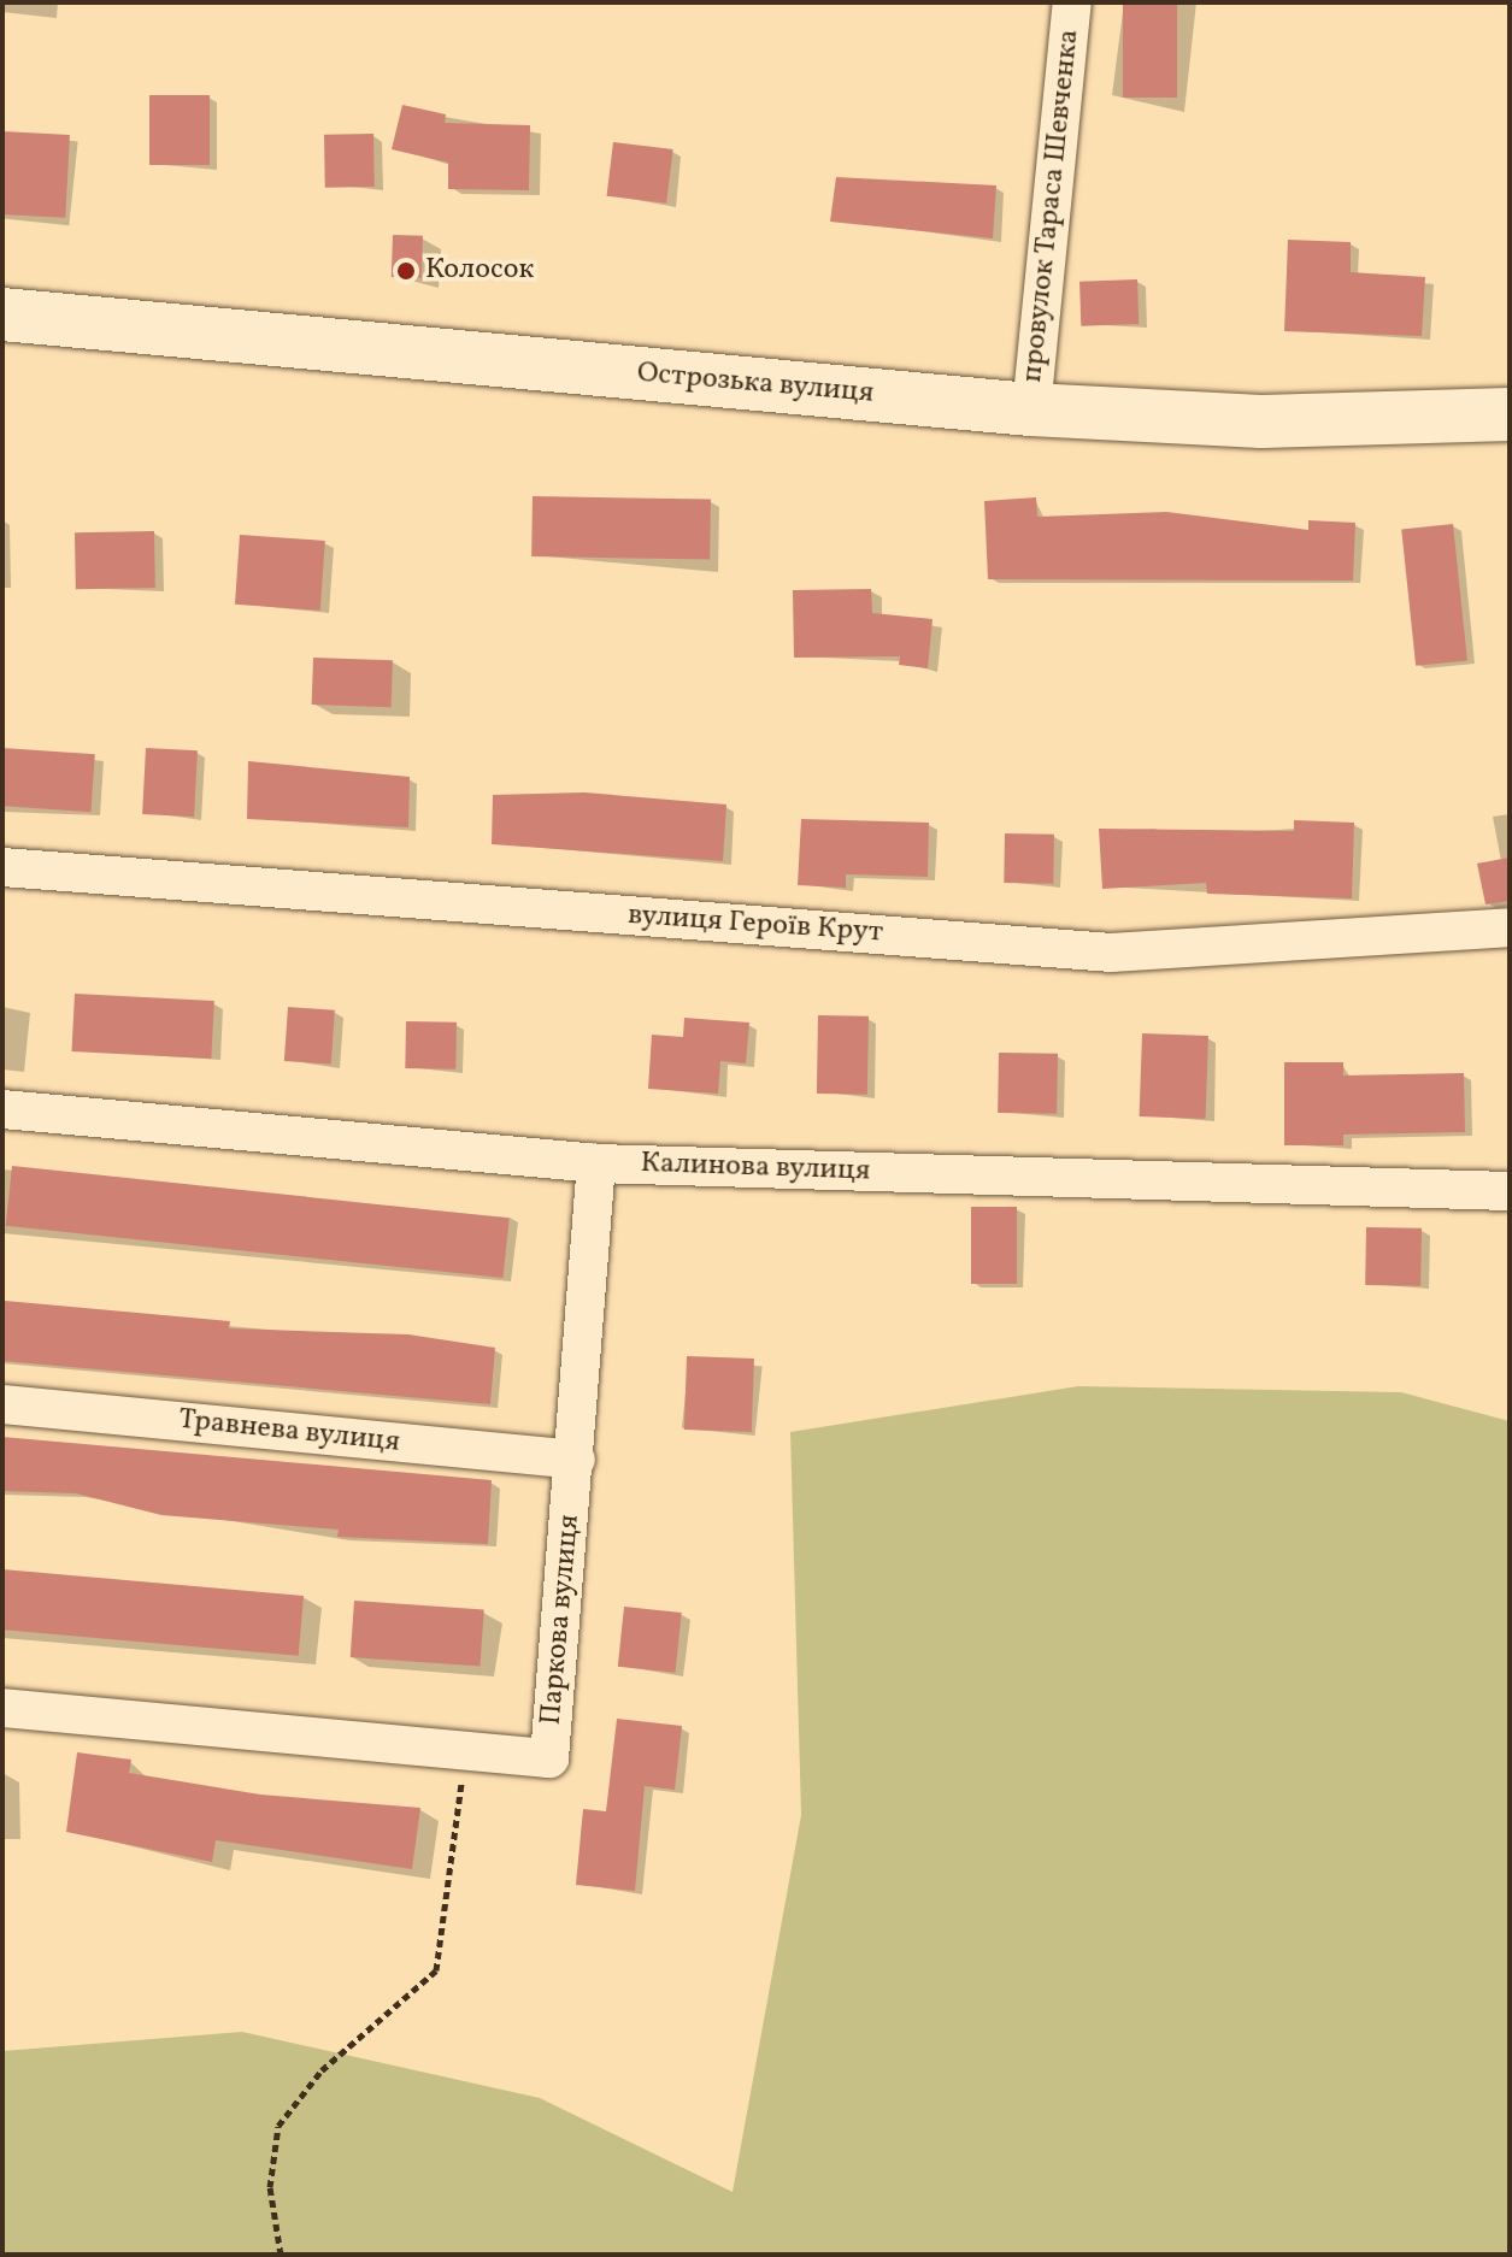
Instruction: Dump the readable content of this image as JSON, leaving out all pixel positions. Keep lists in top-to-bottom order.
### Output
{
  "streets": {
    "main road": ["Острозька вулиця"],
    "street": [
      "провулок Тараса Шевченка",
      "вулиця Героїв Крут",
      "Калинова вулиця",
      "Травнева вулиця",
      "Паркова вулиця"
    ]
  },
  "crossings": [
    ["провулок Тараса Шевченка", "Острозька вулиця"],
    ["Калинова вулиця", "Паркова вулиця"],
    ["Травнева вулиця", "Паркова вулиця"]
  ],
  "places": ["Колосок"]
}
